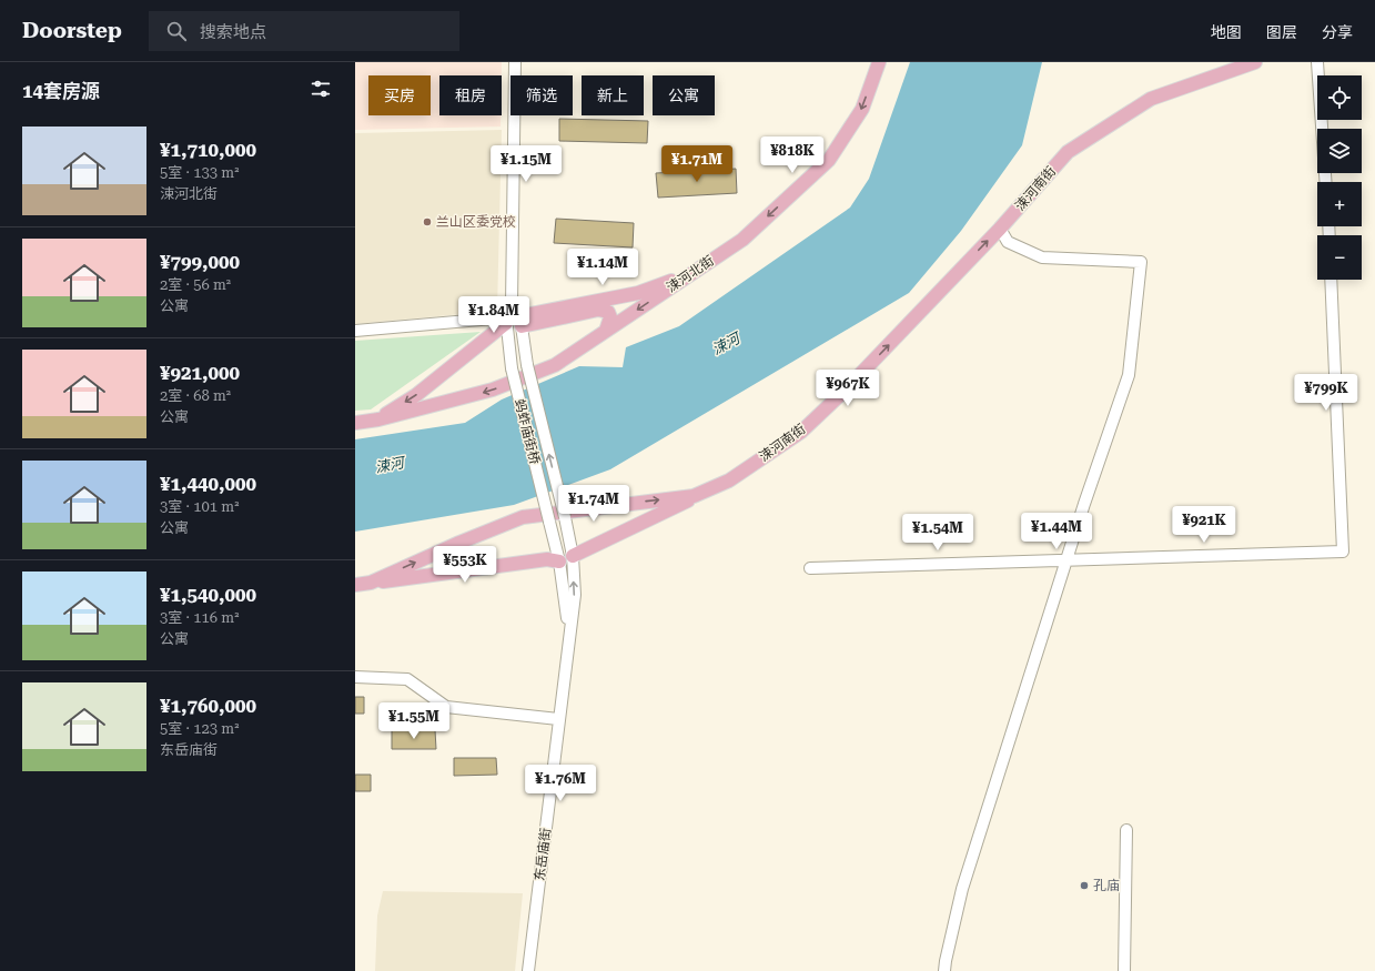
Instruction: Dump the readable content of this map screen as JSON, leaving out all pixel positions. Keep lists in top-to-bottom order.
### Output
{
  "streets": {
    "main road": ["涑河南街", "涑河北街"],
    "street": ["蚂蚱庙街桥", "东岳庙街"]
  },
  "crossings": [
    ["蚂蚱庙街桥", "东岳庙街"]
  ],
  "one_way": ["涑河南街"],
  "water": ["涑河"],
  "places": ["兰山区委党校", "孔庙"],
  "page": {
    "header": "Doorstep",
    "search": "搜索地点",
    "nav": ["地图", "图层", "分享"],
    "heading": "14套房源",
    "map_buttons": ["+", "−"],
    "chip": [
      "买房",
      "租房",
      "筛选",
      "新上",
      "公寓"
    ],
    "list": [
      {
        "name": "¥1,710,000",
        "note": "5室 · 133 m² · 涑河北街"
      },
      {
        "name": "¥799,000",
        "note": "2室 · 56 m² · 公寓"
      },
      {
        "name": "¥921,000",
        "note": "2室 · 68 m² · 公寓"
      },
      {
        "name": "¥1,440,000",
        "note": "3室 · 101 m² · 公寓"
      },
      {
        "name": "¥1,540,000",
        "note": "3室 · 116 m² · 公寓"
      },
      {
        "name": "¥1,760,000",
        "note": "5室 · 123 m² · 东岳庙街"
      }
    ],
    "price": [
      "¥818K",
      "¥1.15M",
      "¥1.71M",
      "¥1.14M",
      "¥1.84M",
      "¥967K",
      "¥799K",
      "¥1.74M",
      "¥921K",
      "¥1.44M",
      "¥1.54M",
      "¥553K",
      "¥1.55M",
      "¥1.76M"
    ]
  }
}
